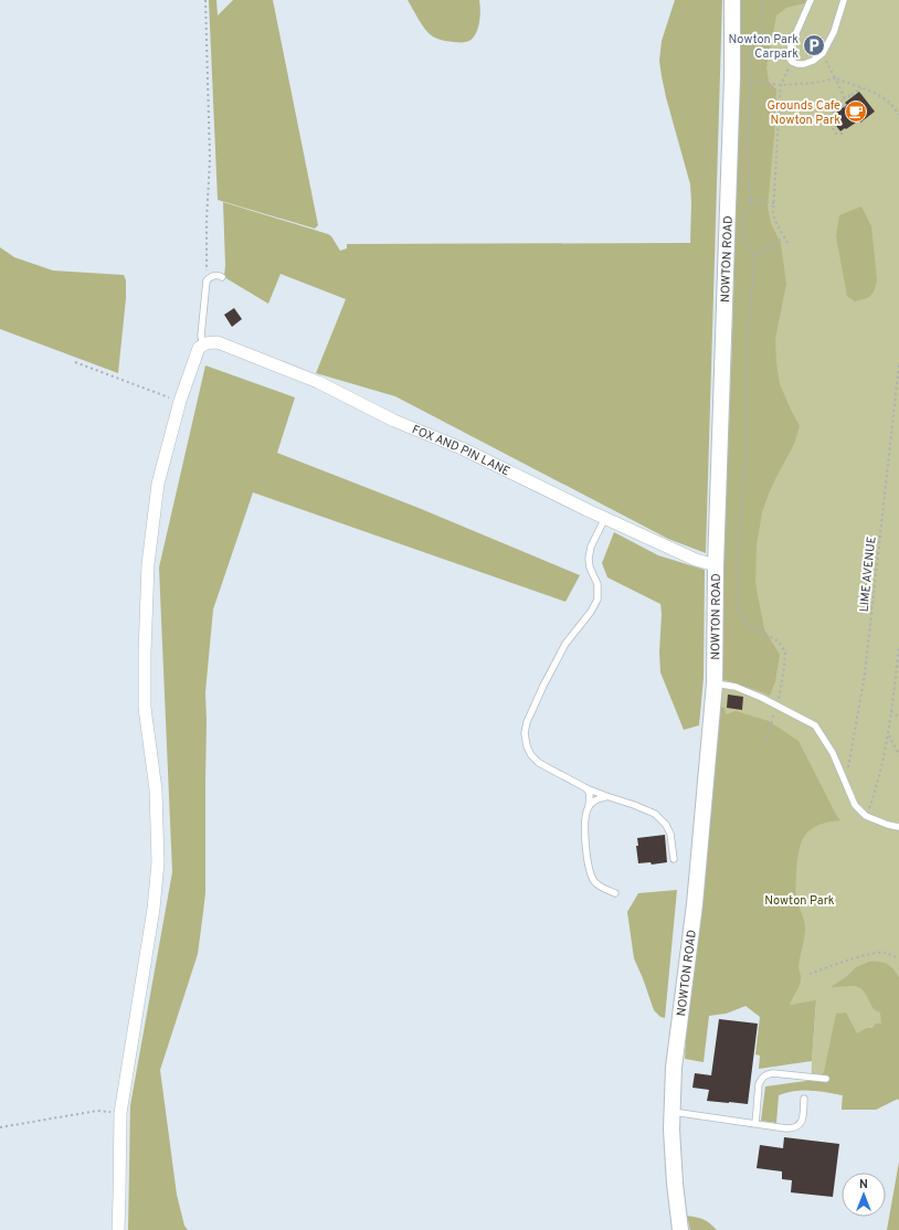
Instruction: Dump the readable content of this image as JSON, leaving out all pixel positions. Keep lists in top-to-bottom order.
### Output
{
  "streets": {
    "street": ["NOWTON ROAD", "FOX AND PIN LANE"],
    "path": ["LIME AVENUE"]
  },
  "crossings": [
    ["NOWTON ROAD", "FOX AND PIN LANE"]
  ],
  "parks": ["Nowton Park"],
  "places": {
    "parking": ["Nowton Park Carpark"],
    "cafe": ["Grounds Cafe Nowton Park"]
  },
  "north": "top"
}
